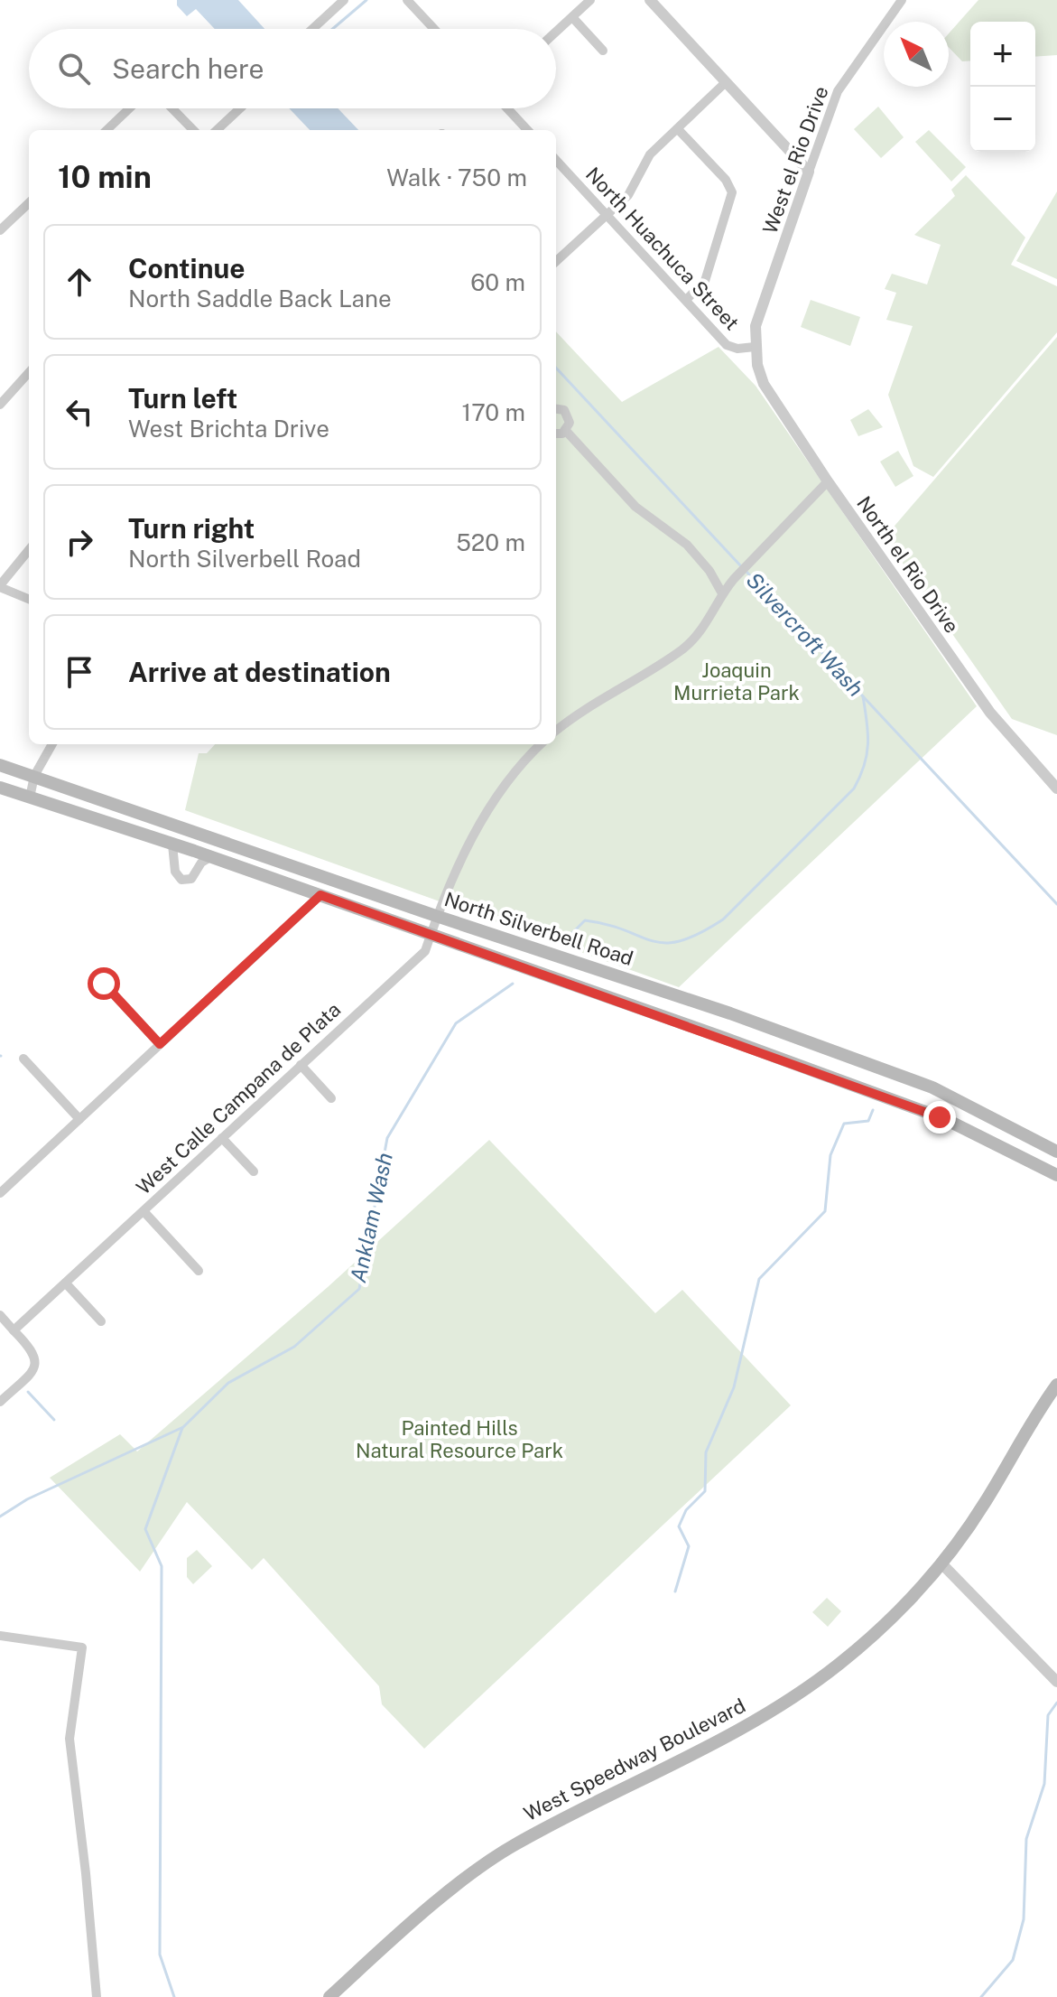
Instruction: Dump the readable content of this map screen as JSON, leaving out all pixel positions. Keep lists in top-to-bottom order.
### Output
{
  "streets": {
    "main road": ["North Silverbell Road", "West Speedway Boulevard"],
    "street": [
      "West el Rio Drive",
      "North Huachuca Street",
      "North el Rio Drive",
      "West Calle Campana de Plata"
    ]
  },
  "crossings": [
    ["West el Rio Drive", "North Huachuca Street"],
    ["West el Rio Drive", "North el Rio Drive"],
    ["North Huachuca Street", "North el Rio Drive"],
    ["North Silverbell Road", "West Calle Campana de Plata"]
  ],
  "water": ["Silvercroft Wash", "Anklam Wash"],
  "parks": ["Joaquin Murrieta Park", "Painted Hills Natural Resource Park"],
  "north": "top left",
  "page": {
    "map_buttons": ["+", "−"],
    "search": "Search here",
    "heading": ["10 min", "Walk · 750 m"],
    "list": [
      ["Continue", "North Saddle Back Lane", "60 m"],
      ["Turn left", "West Brichta Drive", "170 m"],
      ["Turn right", "North Silverbell Road", "520 m"],
      "Arrive at destination"
    ]
  }
}
